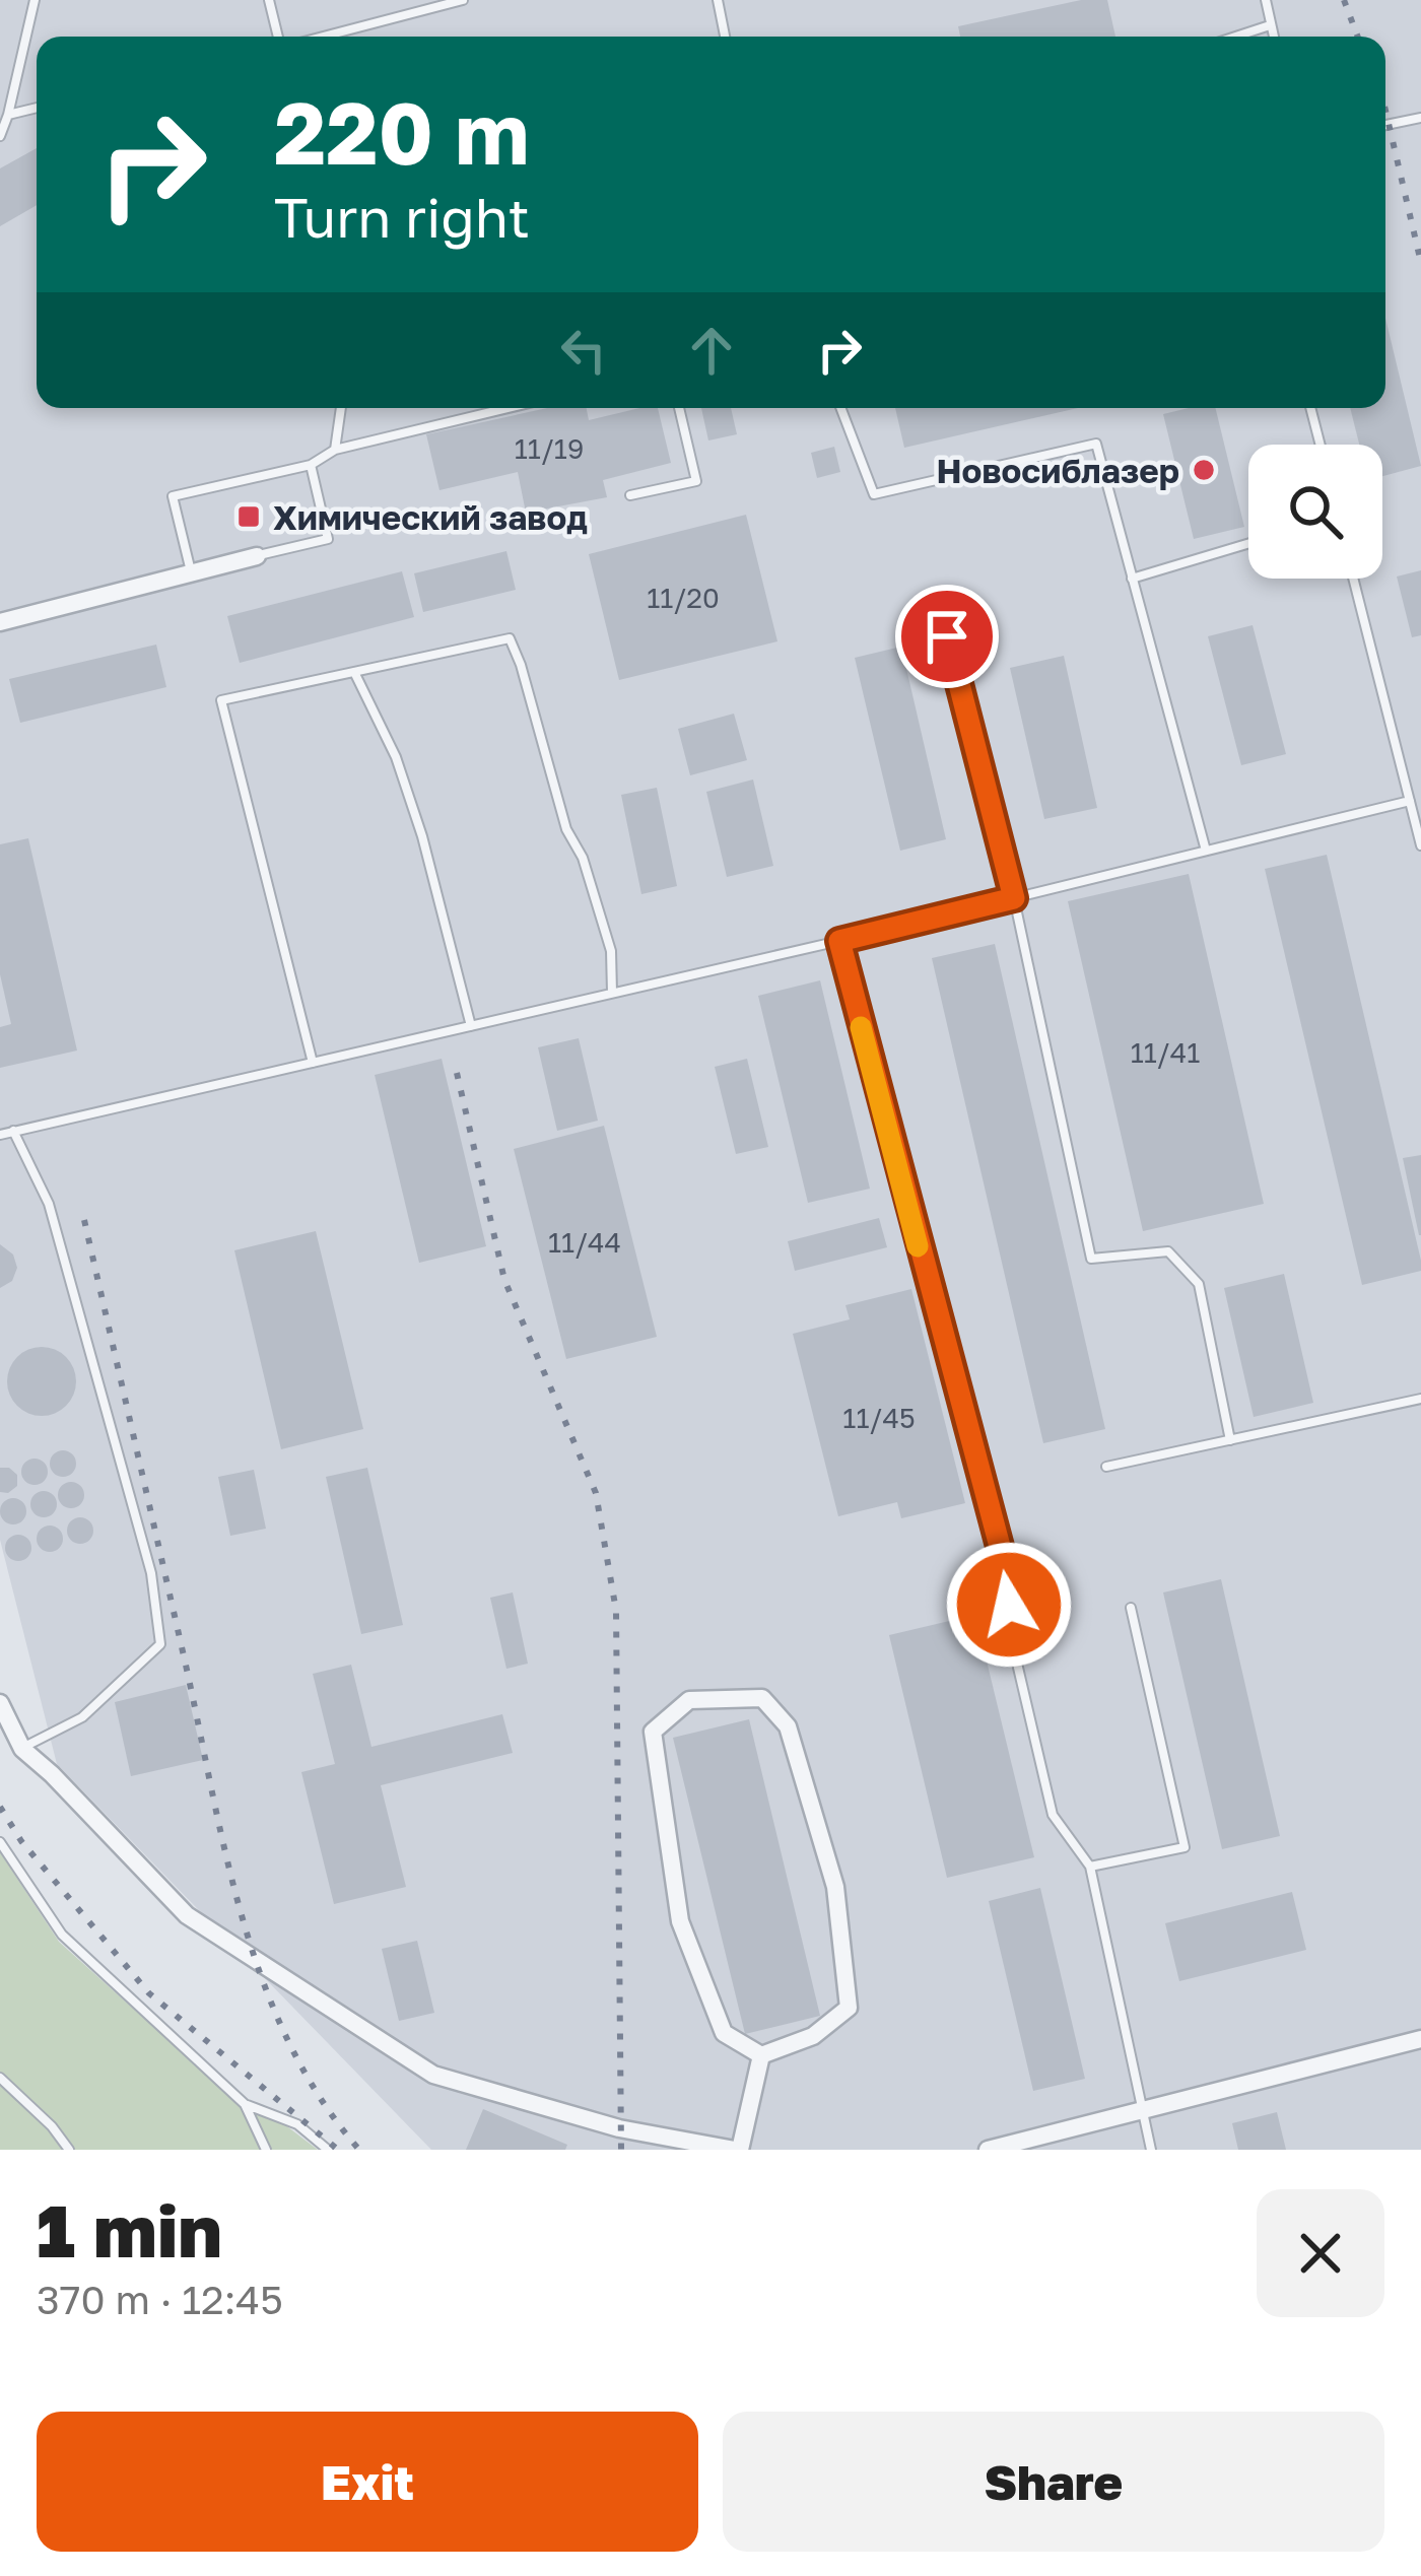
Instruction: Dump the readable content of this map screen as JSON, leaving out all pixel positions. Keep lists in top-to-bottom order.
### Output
{
  "places": {
    "other": ["Новосиблазер"],
    "transit": ["Химический завод"]
  },
  "house_numbers": [
    "11/19",
    "11/20",
    "11/41",
    "11/44",
    "11/45"
  ],
  "page": {
    "turn": ["220 m", "Turn right"],
    "heading": ["1 min", "370 m · 12:45"],
    "buttons": ["Exit", "Share"]
  }
}
